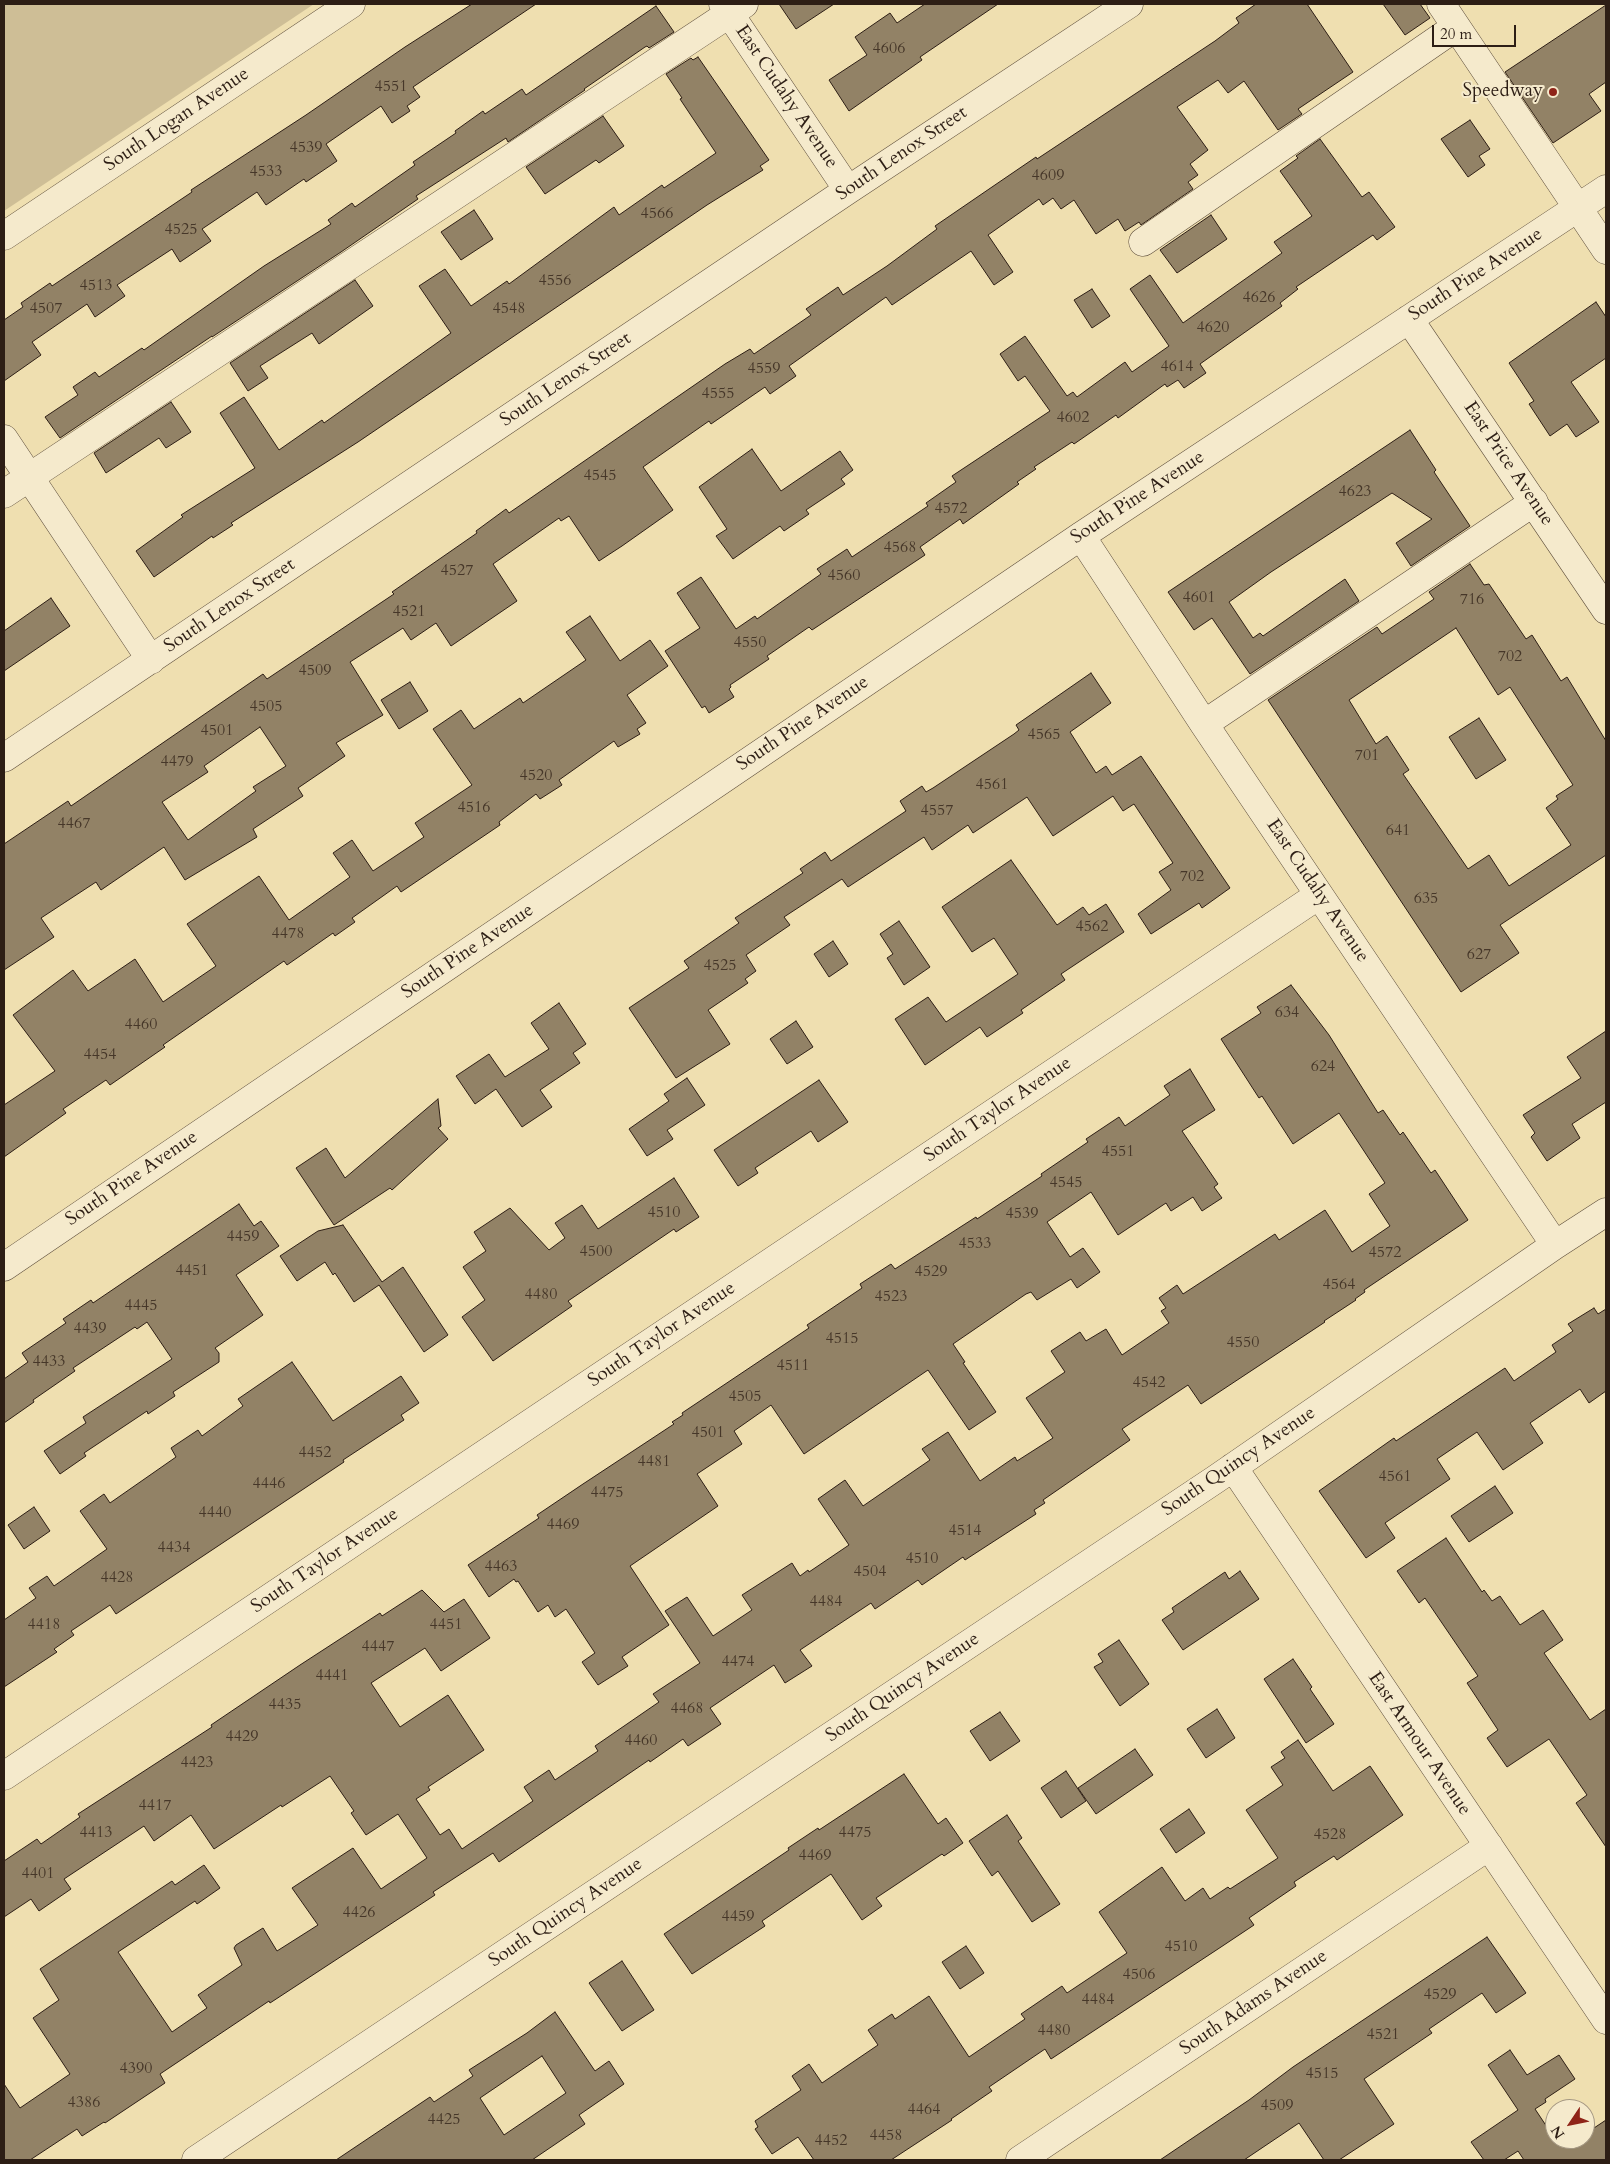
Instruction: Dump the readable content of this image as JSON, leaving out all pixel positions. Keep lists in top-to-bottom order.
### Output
{
  "streets": {
    "street": [
      "East Cudahy Avenue",
      "South Logan Avenue",
      "South Lenox Street",
      "South Pine Avenue",
      "East Price Avenue",
      "South Taylor Avenue",
      "South Quincy Avenue",
      "East Armour Avenue",
      "South Adams Avenue"
    ]
  },
  "crossings": [
    ["East Cudahy Avenue", "South Lenox Street"],
    ["East Cudahy Avenue", "South Pine Avenue"],
    ["East Cudahy Avenue", "South Taylor Avenue"],
    ["East Cudahy Avenue", "South Quincy Avenue"],
    ["South Pine Avenue", "East Price Avenue"],
    ["South Quincy Avenue", "East Armour Avenue"],
    ["East Armour Avenue", "South Adams Avenue"]
  ],
  "places": ["Speedway"],
  "house_numbers": [
    "4606",
    "4551",
    "4539",
    "4533",
    "4609",
    "4566",
    "4525",
    "4556",
    "4513",
    "4626",
    "4507",
    "4548",
    "4620",
    "4614",
    "4559",
    "4555",
    "4602",
    "4545",
    "4623",
    "4572",
    "4568",
    "4527",
    "4560",
    "4601",
    "716",
    "4521",
    "4550",
    "702",
    "4509",
    "4505",
    "4501",
    "4565",
    "701",
    "4479",
    "4520",
    "4561",
    "4516",
    "4557",
    "4467",
    "641",
    "702",
    "635",
    "4562",
    "4478",
    "627",
    "4525",
    "634",
    "4460",
    "4454",
    "624",
    "4551",
    "4545",
    "4510",
    "4539",
    "4459",
    "4533",
    "4500",
    "4572",
    "4451",
    "4529",
    "4564",
    "4480",
    "4523",
    "4445",
    "4439",
    "4515",
    "4550",
    "4433",
    "4511",
    "4542",
    "4505",
    "4501",
    "4452",
    "4481",
    "4561",
    "4446",
    "4475",
    "4440",
    "4469",
    "4514",
    "4434",
    "4510",
    "4463",
    "4504",
    "4428",
    "4484",
    "4418",
    "4451",
    "4447",
    "4474",
    "4441",
    "4435",
    "4468",
    "4429",
    "4460",
    "4423",
    "4417",
    "4413",
    "4475",
    "4528",
    "4469",
    "4401",
    "4426",
    "4459",
    "4510",
    "4506",
    "4529",
    "4484",
    "4480",
    "4521",
    "4390",
    "4515",
    "4386",
    "4509",
    "4464",
    "4425",
    "4458",
    "4452"
  ],
  "scale_bar": "20 m",
  "north": "bottom left"
}
